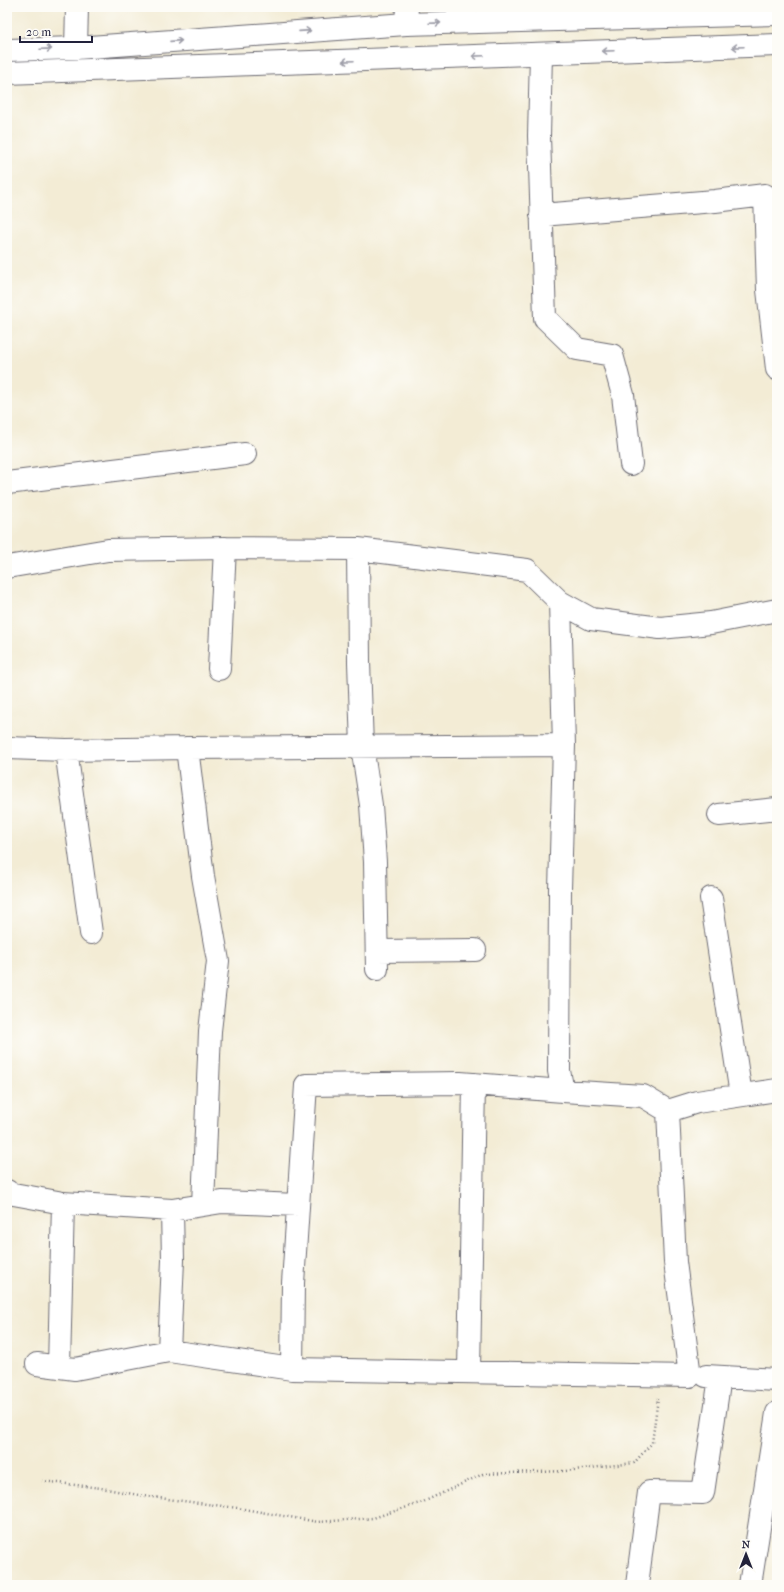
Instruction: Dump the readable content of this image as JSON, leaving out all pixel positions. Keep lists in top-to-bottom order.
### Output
{
  "scale_bar": "20 m",
  "north": "top"
}
